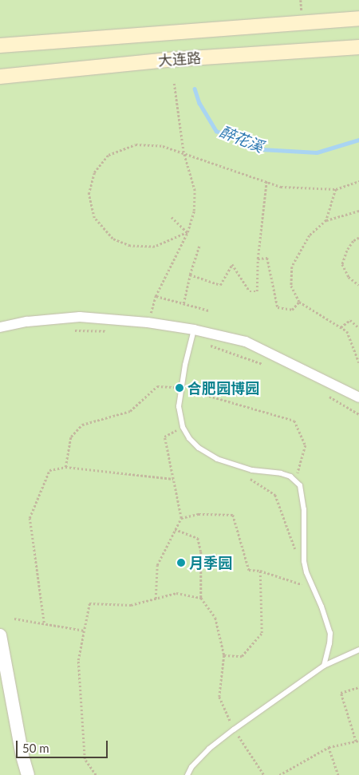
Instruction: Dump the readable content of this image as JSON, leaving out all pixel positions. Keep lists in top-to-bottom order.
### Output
{
  "streets": {
    "main road": ["大连路"]
  },
  "water": ["醉花溪"],
  "places": ["合肥园博园", "月季园"],
  "scale_bar": "50 m"
}
